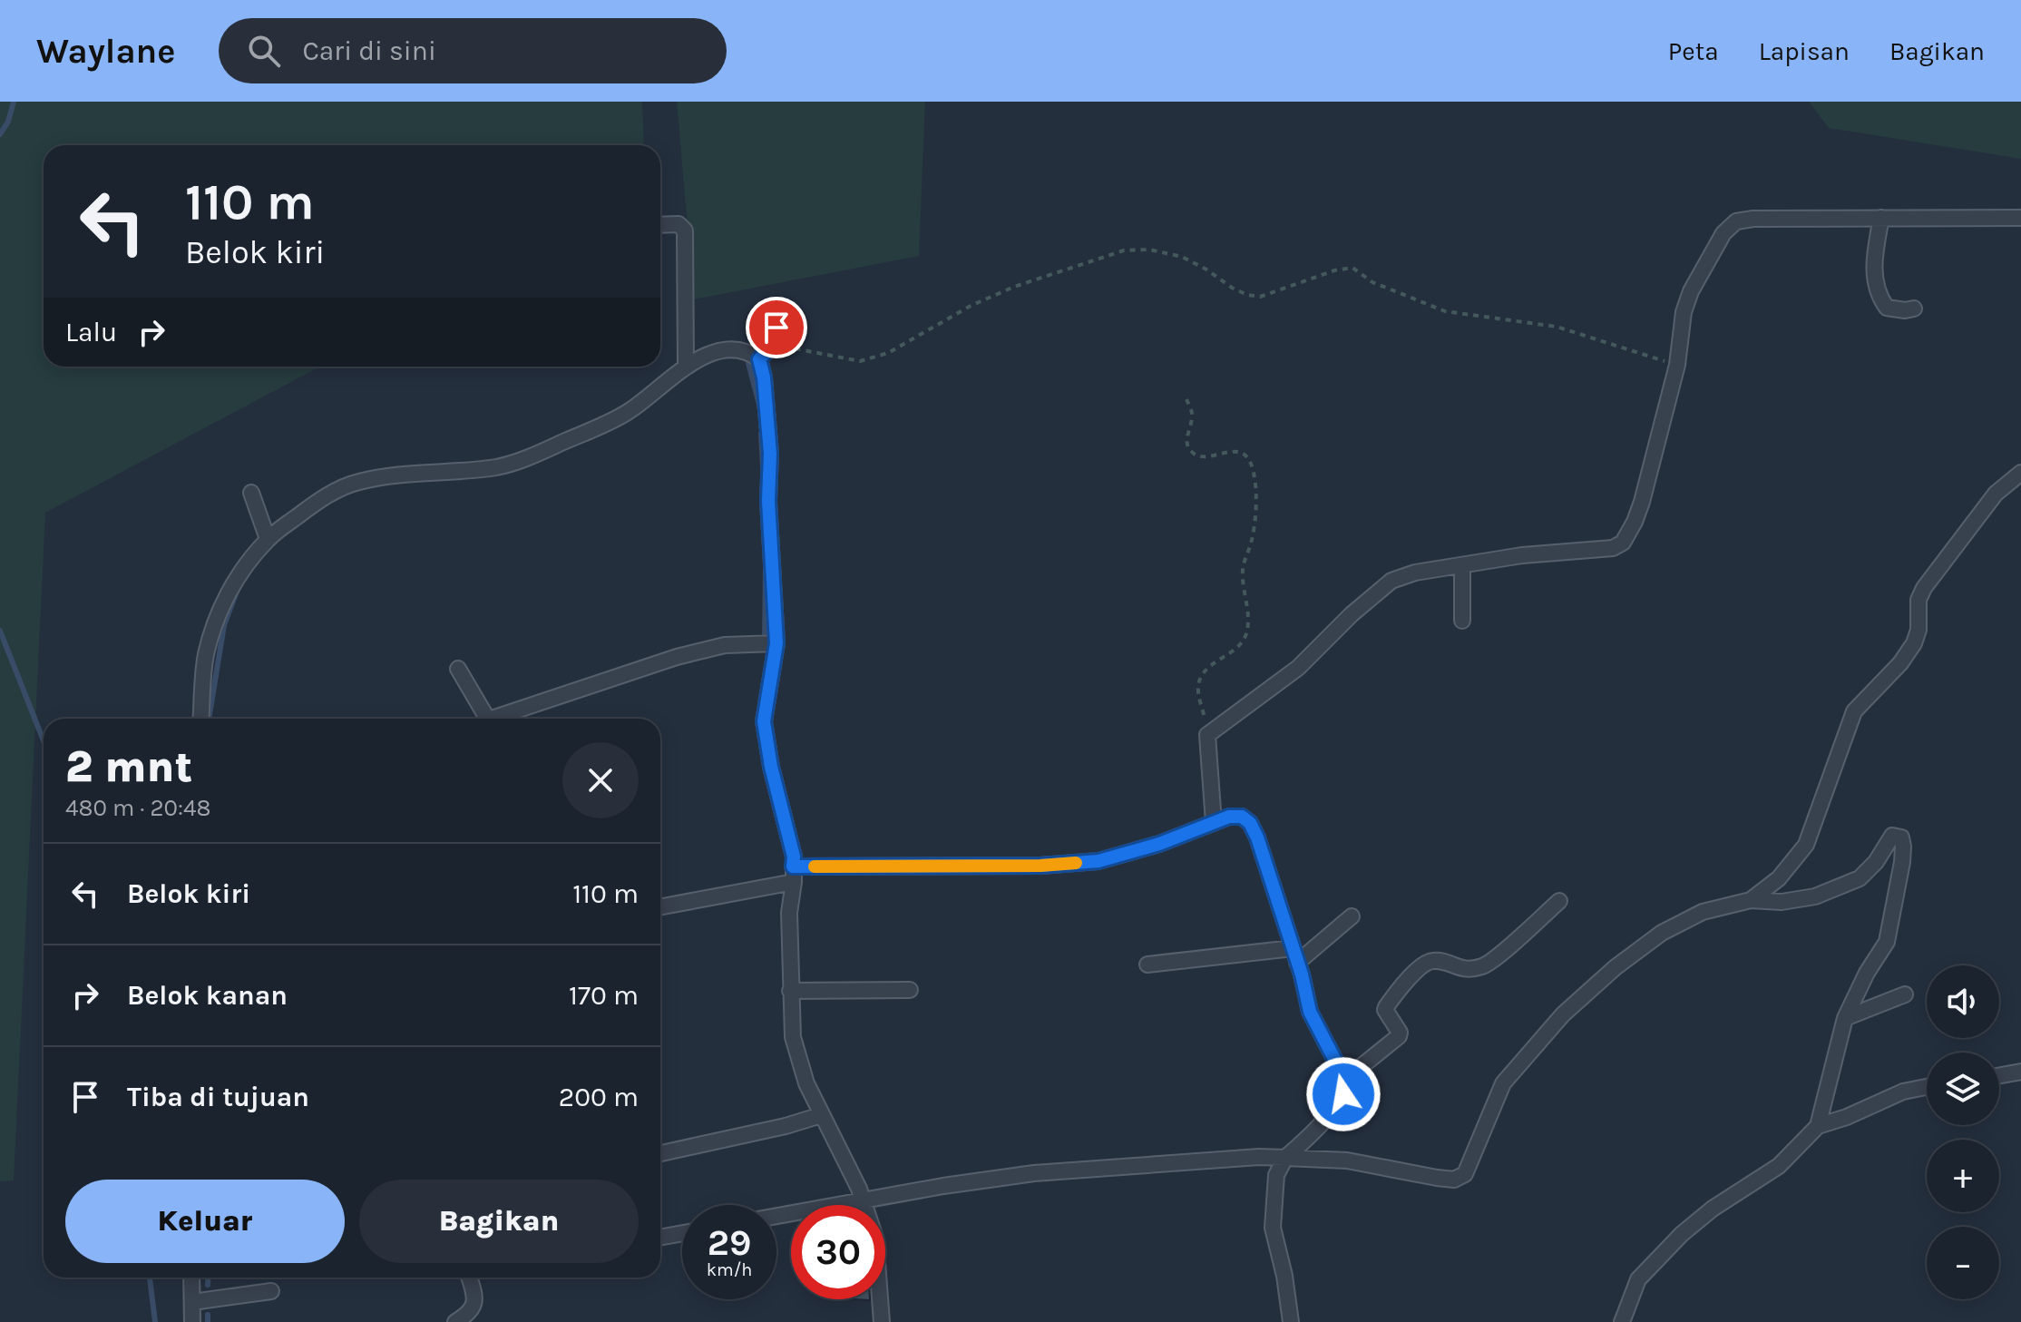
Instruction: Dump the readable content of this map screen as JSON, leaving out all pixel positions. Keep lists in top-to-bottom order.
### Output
{
  "page": {
    "header": "Waylane",
    "search": "Cari di sini",
    "nav": ["Peta", "Lapisan", "Bagikan"],
    "turn": ["110 m", "Belok kiri"],
    "then": "Lalu",
    "heading": ["2 mnt", "480 m · 20:48"],
    "list": [
      {
        "name": "Belok kiri",
        "value": "110 m"
      },
      {
        "name": "Belok kanan",
        "value": "170 m"
      },
      {
        "name": "Tiba di tujuan",
        "value": "200 m"
      }
    ],
    "map_buttons": ["+", "−"],
    "buttons": ["Keluar", "Bagikan"],
    "speed": "29 km/h",
    "limit": "30"
  }
}
